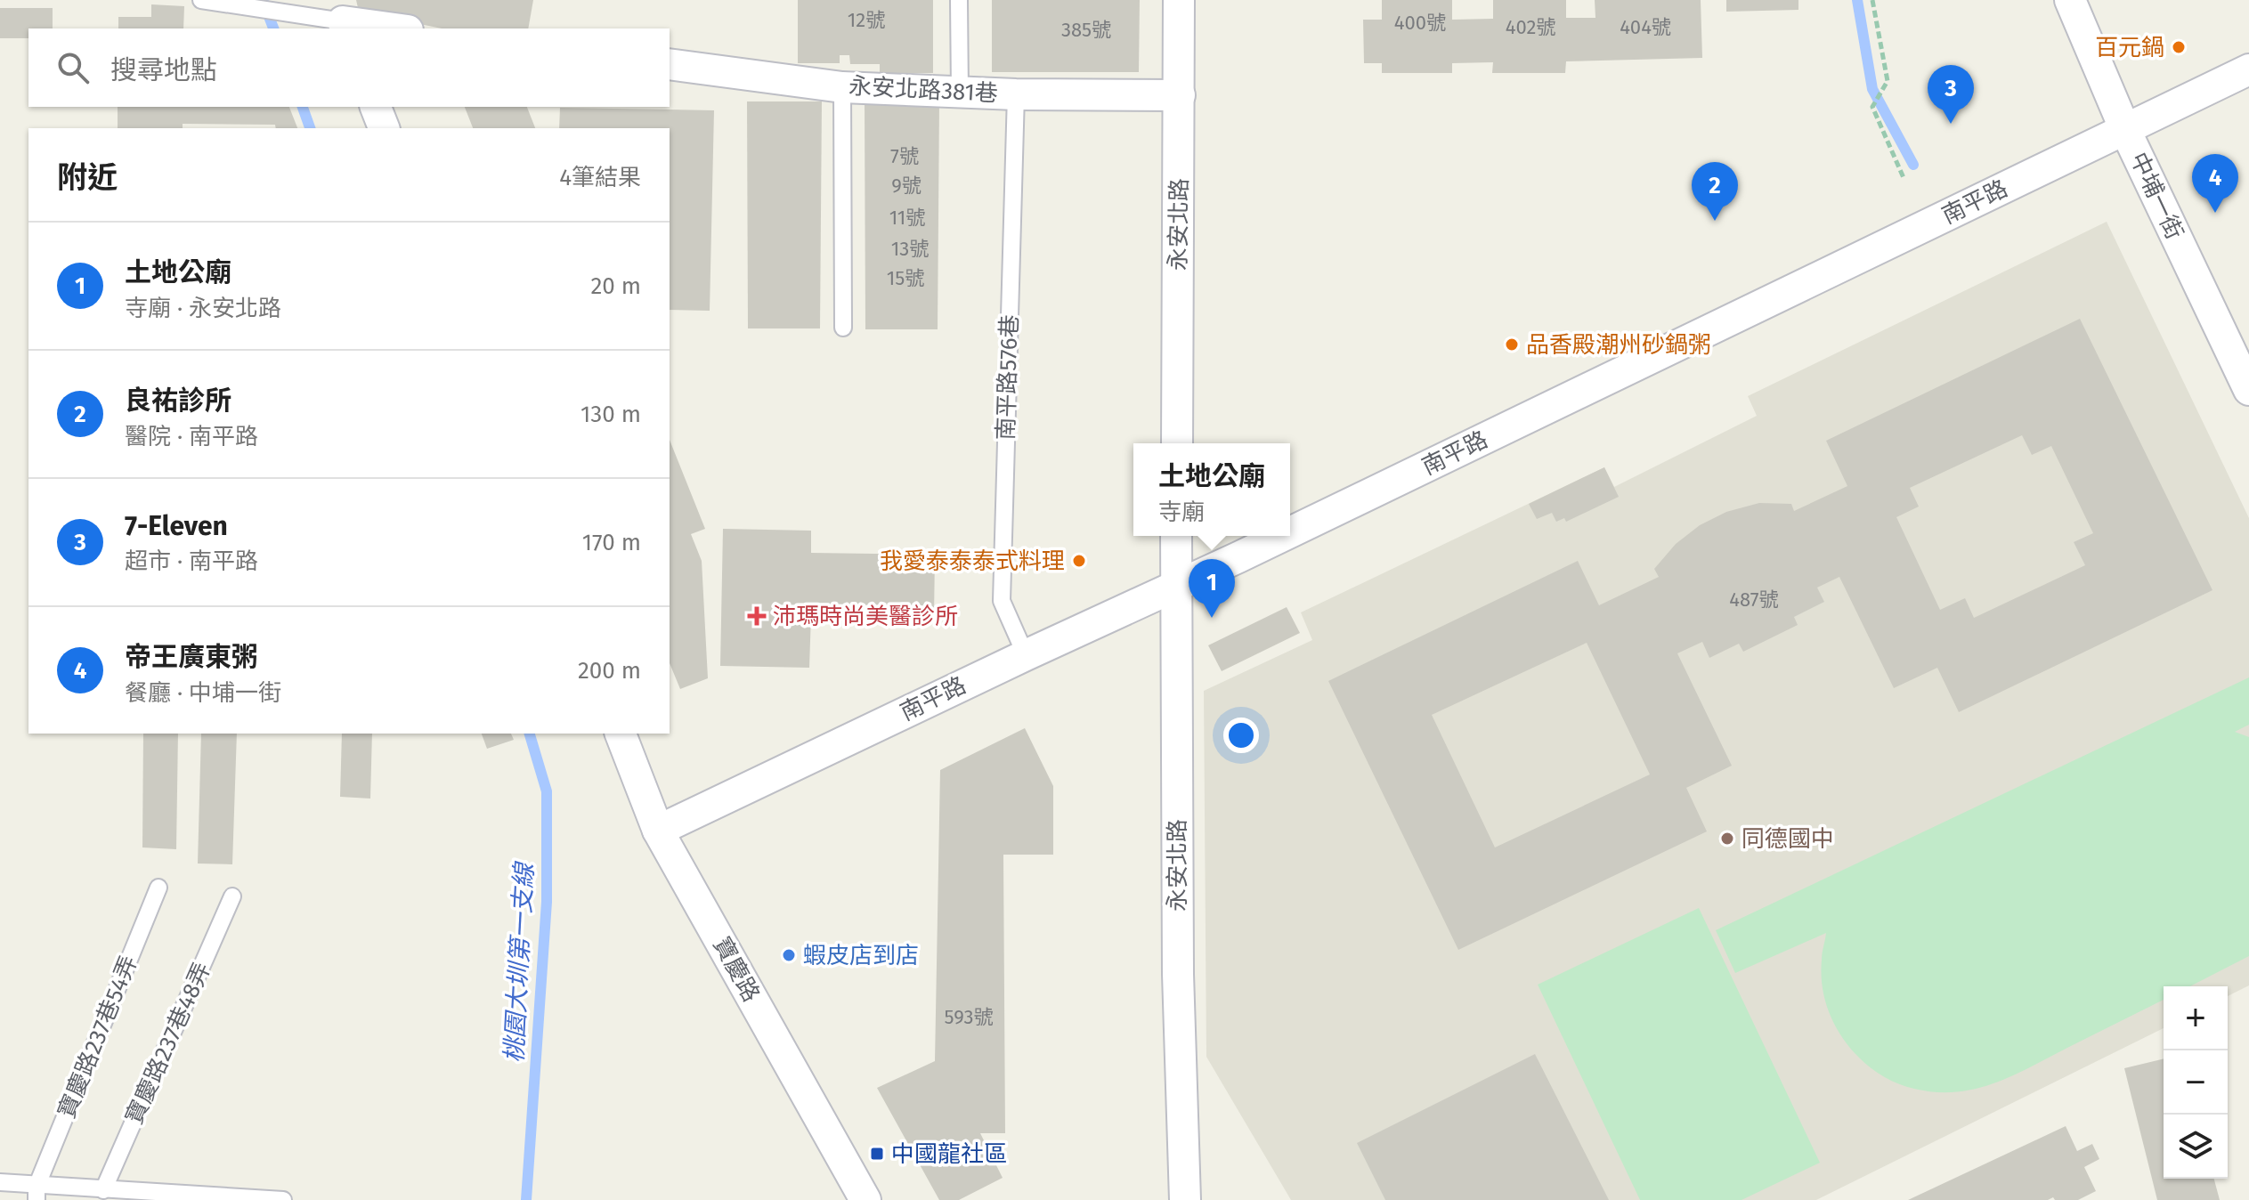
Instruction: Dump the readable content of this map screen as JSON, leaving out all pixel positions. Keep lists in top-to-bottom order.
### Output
{
  "streets": {
    "street": [
      "永安北路381巷",
      "中埔一街",
      "南平路",
      "永安北路",
      "寶慶路"
    ],
    "lane": ["南平路576巷", "寶慶路237巷54弄", "寶慶路237巷48弄"]
  },
  "crossings": [
    ["永安北路381巷", "永安北路"],
    ["永安北路381巷", "南平路576巷"],
    ["中埔一街", "南平路"],
    ["南平路", "永安北路"],
    ["南平路", "南平路576巷"],
    ["南平路", "寶慶路"]
  ],
  "water": ["桃園大圳第一支線"],
  "places": {
    "other": [
      "百元鍋",
      "品香殿潮州砂鍋粥",
      "我愛泰泰泰式料理",
      "同德國中",
      "蝦皮店到店"
    ],
    "health": ["沛瑪時尚美醫診所"],
    "transit": ["中國龍社區"]
  },
  "house_numbers": [
    "12號",
    "400號",
    "402號",
    "404號",
    "385號",
    "7號",
    "9號",
    "11號",
    "13號",
    "15號",
    "487號",
    "593號"
  ],
  "page": {
    "search": "搜尋地點",
    "pins": [
      "3",
      "4",
      "2",
      "1"
    ],
    "heading": ["附近", "4筆結果"],
    "list": [
      {
        "mark": "1",
        "name": "土地公廟",
        "note": "寺廟 · 永安北路",
        "value": "20 m"
      },
      {
        "mark": "2",
        "name": "良祐診所",
        "note": "醫院 · 南平路",
        "value": "130 m"
      },
      {
        "mark": "3",
        "name": "7-Eleven",
        "note": "超市 · 南平路",
        "value": "170 m"
      },
      {
        "mark": "4",
        "name": "帝王廣東粥",
        "note": "餐廳 · 中埔一街",
        "value": "200 m"
      }
    ],
    "popup": ["土地公廟", "寺廟"],
    "map_buttons": ["+", "−"]
  }
}
